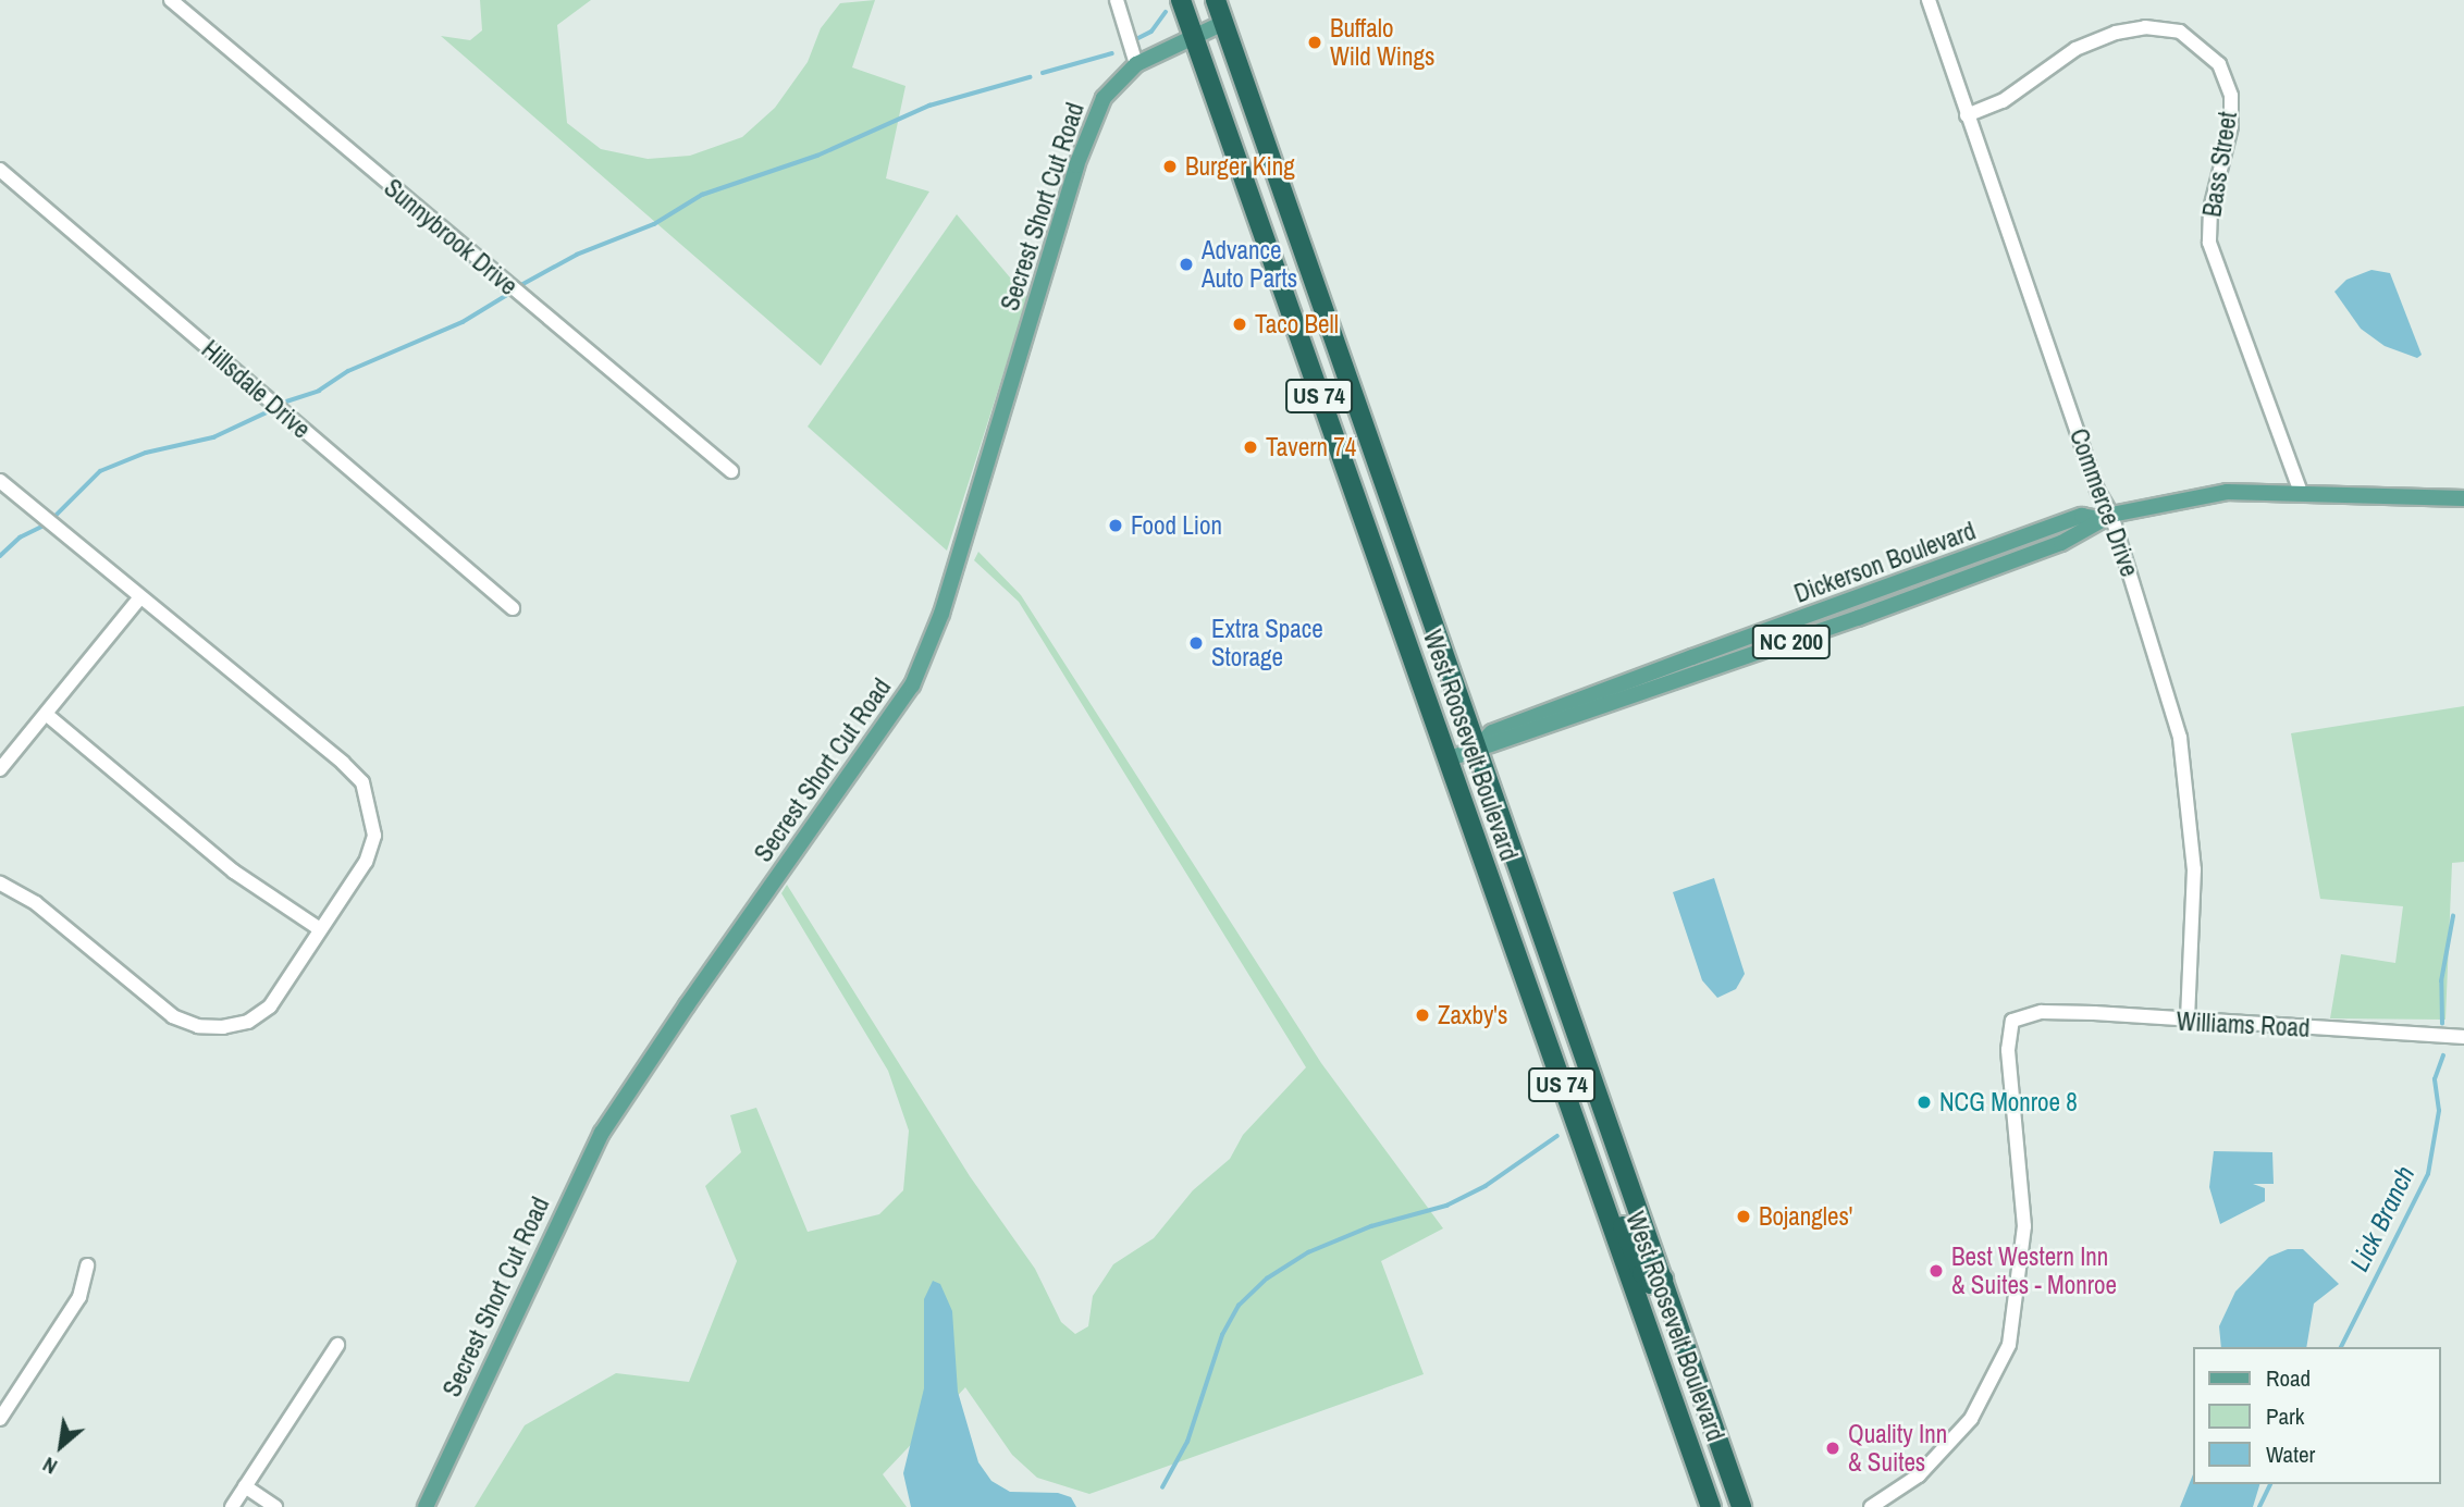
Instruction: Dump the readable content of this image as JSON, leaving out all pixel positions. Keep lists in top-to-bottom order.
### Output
{
  "streets": {
    "highway": ["US 74", "West Roosevelt Boulevard"],
    "main road": ["Secrest Short Cut Road", "Dickerson Boulevard", "NC 200"],
    "street": [
      "Bass Street",
      "Sunnybrook Drive",
      "Hillsdale Drive",
      "Commerce Drive",
      "Williams Road"
    ]
  },
  "crossings": [
    ["Bass Street", "Commerce Drive"],
    ["Bass Street", "Dickerson Boulevard"],
    ["Secrest Short Cut Road", "West Roosevelt Boulevard"],
    ["Commerce Drive", "Dickerson Boulevard"],
    ["Commerce Drive", "Williams Road"],
    ["Dickerson Boulevard", "NC 200"],
    ["Dickerson Boulevard", "West Roosevelt Boulevard"]
  ],
  "water": ["Lick Branch"],
  "places": [
    "Buffalo Wild Wings",
    "Burger King",
    "Advance Auto Parts",
    "Taco Bell",
    "Tavern 74",
    "Food Lion",
    "Extra Space Storage",
    "Zaxby's",
    "NCG Monroe 8",
    "Bojangles'",
    "Best Western Inn & Suites - Monroe",
    "Quality Inn & Suites"
  ],
  "legend": ["Road", "Park", "Water"],
  "north": "bottom left"
}
